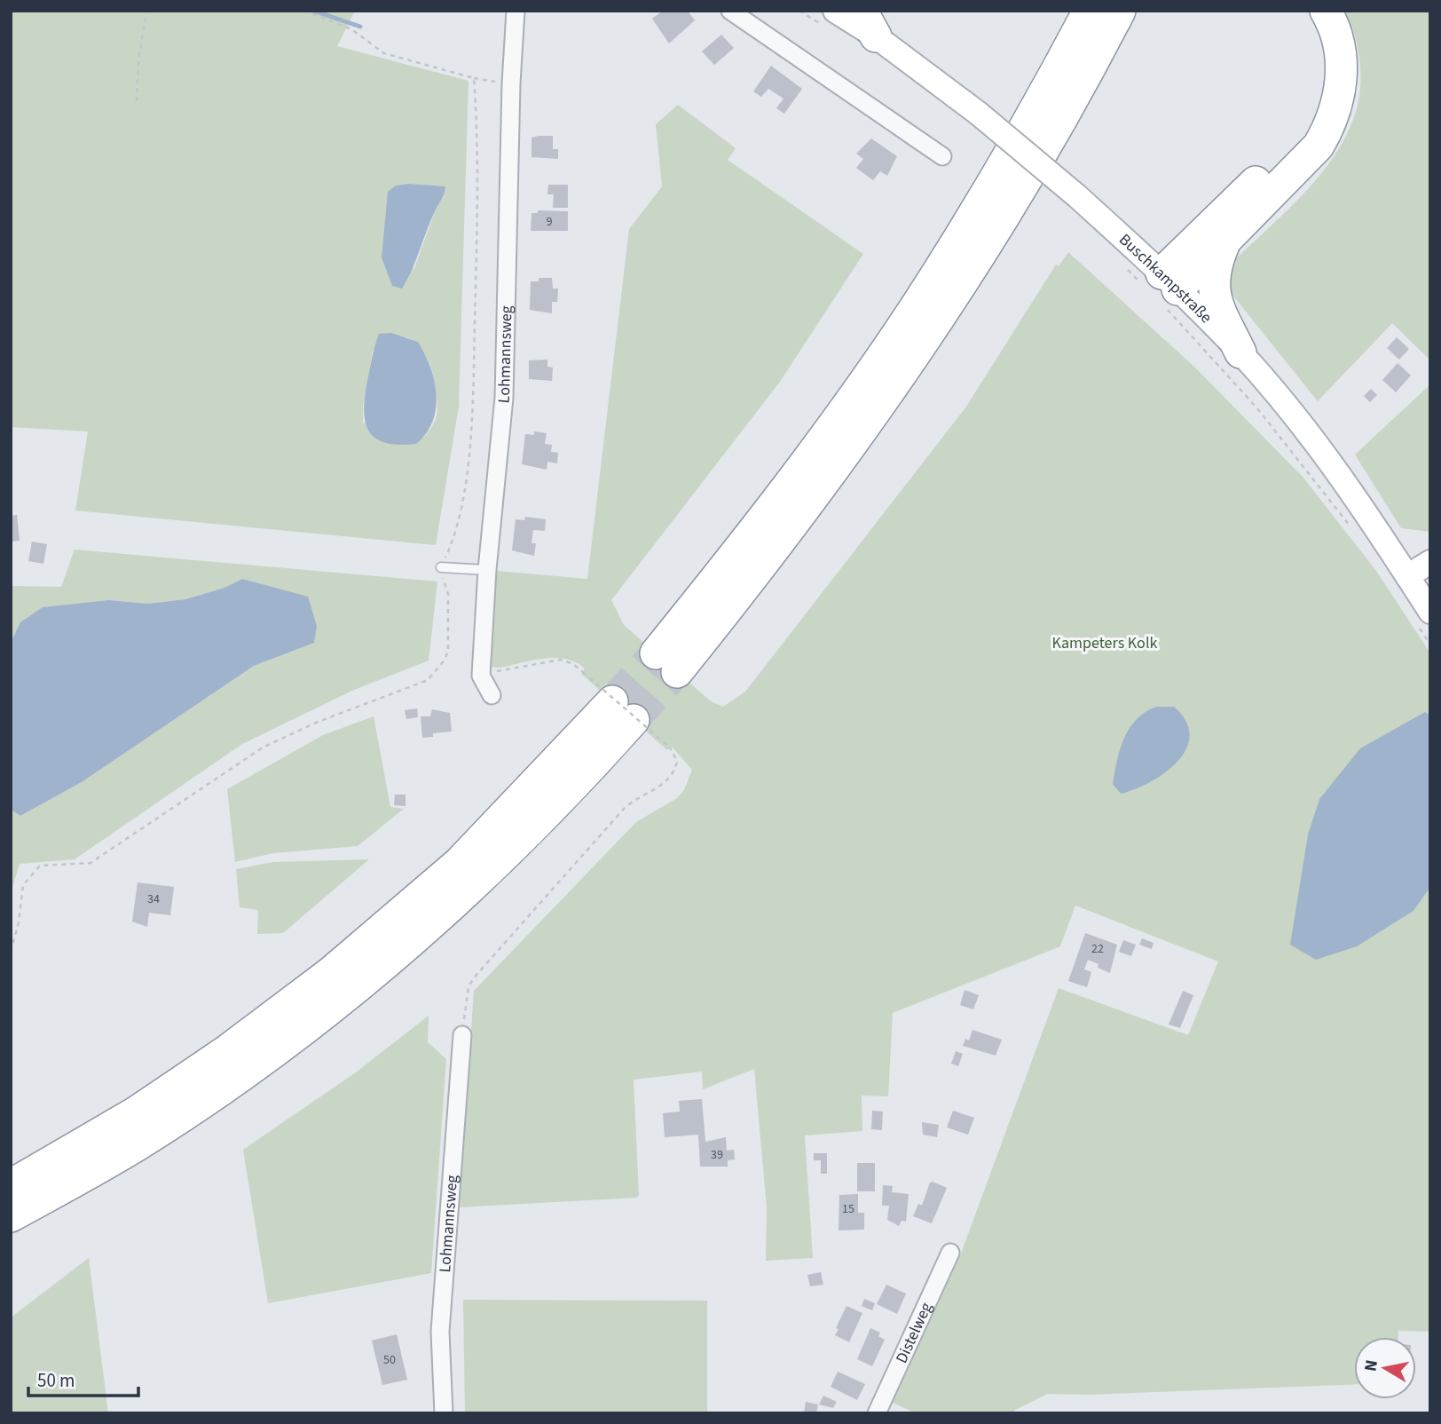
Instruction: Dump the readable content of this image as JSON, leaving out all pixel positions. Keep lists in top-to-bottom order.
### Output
{
  "streets": {
    "main road": ["Buschkampstraße"],
    "street": ["Lohmannsweg", "Distelweg"]
  },
  "parks": ["Kampeters Kolk"],
  "house_numbers": [
    "9",
    "34",
    "22",
    "39",
    "15",
    "50"
  ],
  "scale_bar": "50 m",
  "north": "left"
}
